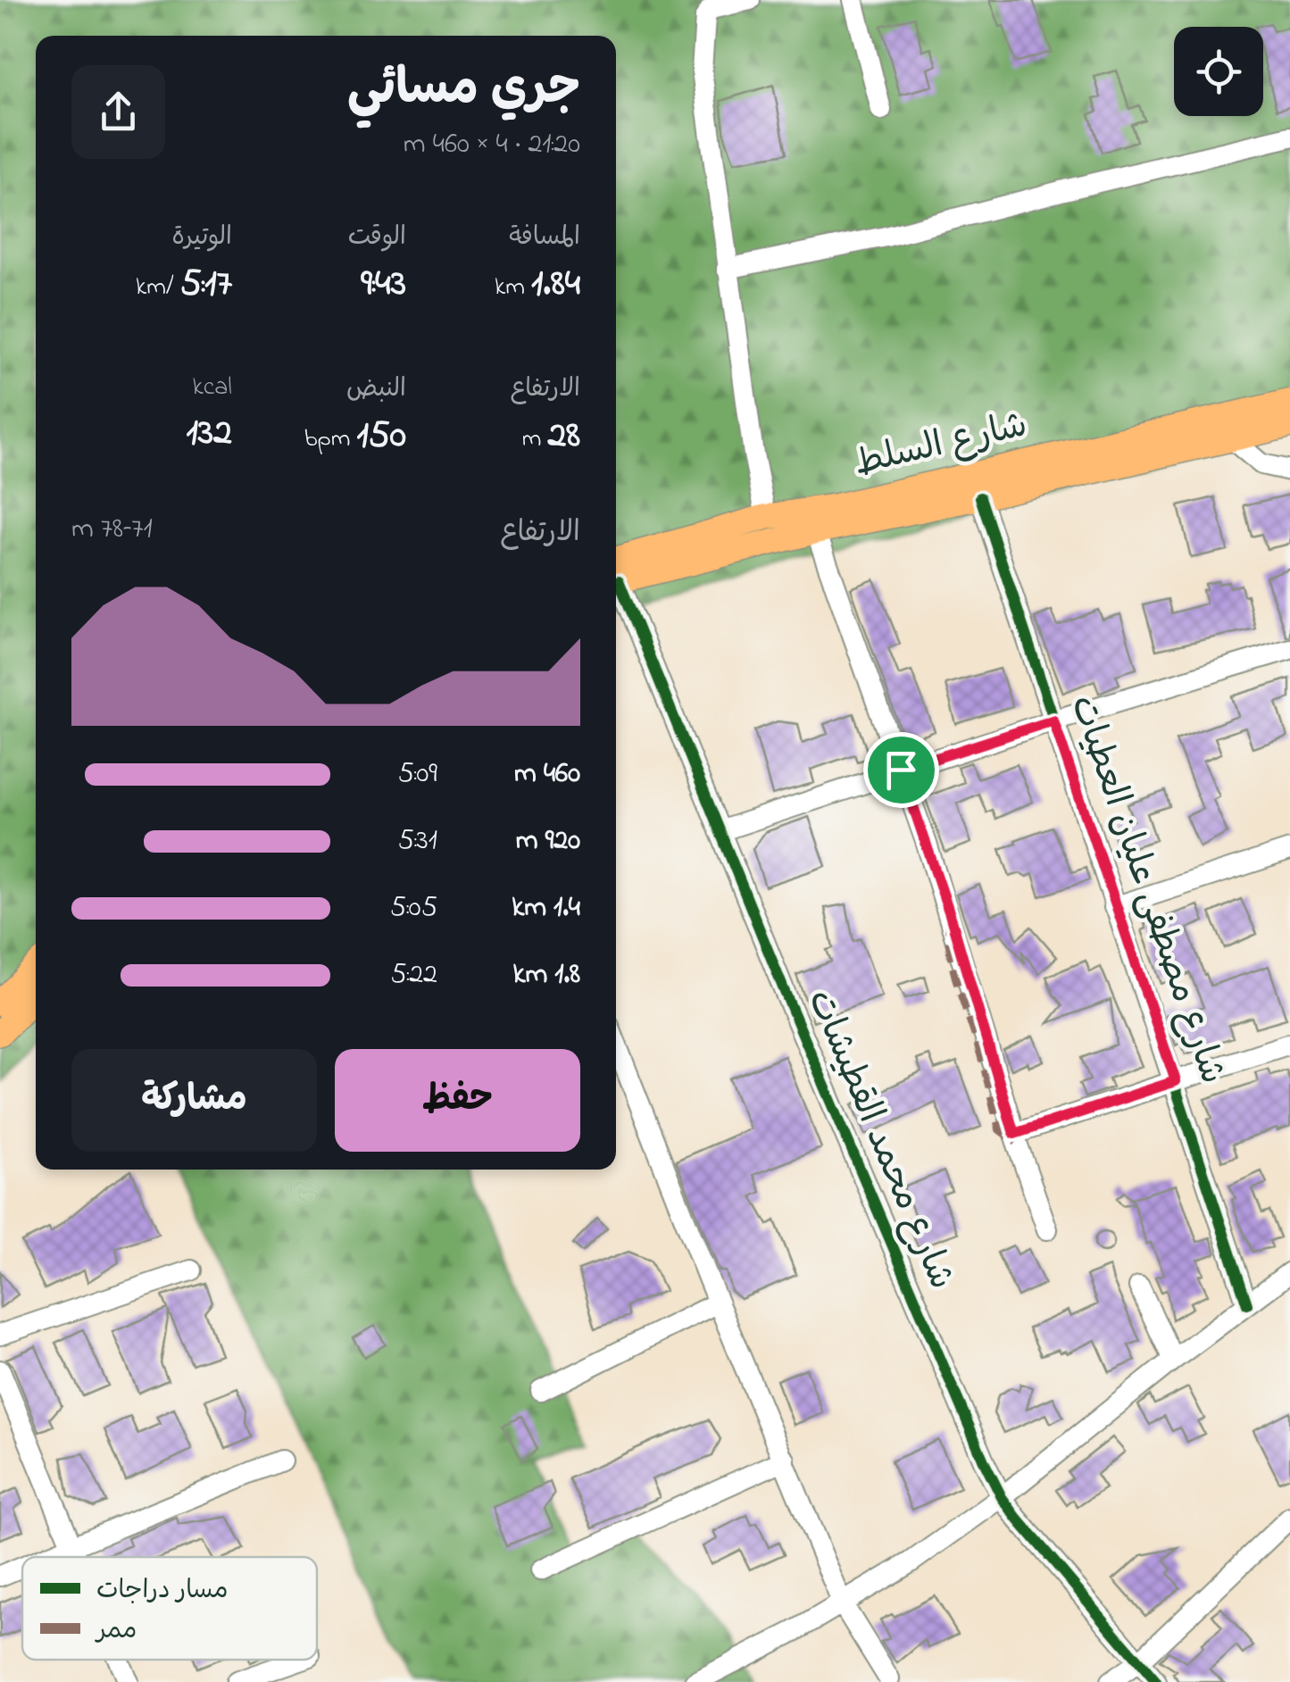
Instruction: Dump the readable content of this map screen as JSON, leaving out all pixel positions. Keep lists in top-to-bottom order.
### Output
{
  "streets": {
    "main road": ["شارع السلط"],
    "street": ["شارع مصطفى عليان العطيات", "شارع محمد القطيشات"]
  },
  "crossings": [
    ["شارع السلط", "شارع مصطفى عليان العطيات"]
  ],
  "legend": ["مسار دراجات", "ممر"],
  "page": {
    "heading": ["جري مسائي", "21:20 · 4 × 460 m"],
    "stats": [
      ["المسافة", "1.84 km"],
      ["الوقت", "9:43"],
      ["الوتيرة", "5:17 /km"],
      ["الارتفاع", "28 m"],
      ["النبض", "150 bpm"],
      ["kcal", "132"]
    ],
    "chart": ["الارتفاع", "71–78 m"],
    "list": [
      {
        "name": "460 m",
        "note": "5:09"
      },
      {
        "name": "920 m",
        "note": "5:31"
      },
      {
        "name": "1.4 km",
        "note": "5:05"
      },
      {
        "name": "1.8 km",
        "note": "5:22"
      }
    ],
    "buttons": ["حفظ", "مشاركة"]
  }
}
